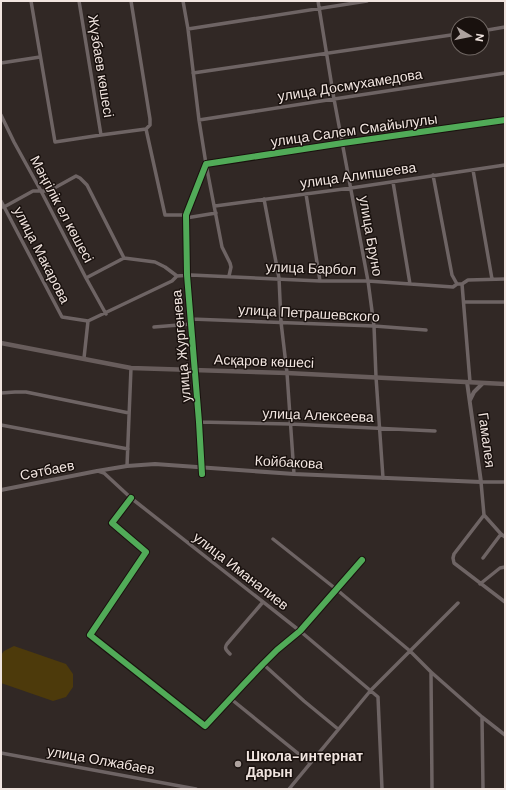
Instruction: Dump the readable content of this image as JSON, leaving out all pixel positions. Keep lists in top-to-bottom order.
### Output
{
  "streets": {
    "main road": ["Асқаров көшесі"],
    "street": [
      "Жүзбаев көшесі",
      "улица Досмухамедова",
      "улица Салем Смайылулы",
      "улица Алипшеева",
      "Мәңгілік ел көшесі",
      "улица Бруно",
      "улица Макарова",
      "улица Барбол",
      "улица Петрашевского",
      "улица Жургенева",
      "улица Алексеева",
      "Гамалея",
      "Койбакова",
      "Сәтбаев",
      "улица Иманалиев",
      "улица Олжабаев"
    ]
  },
  "crossings": [
    ["улица Досмухамедова", "улица Бруно"],
    ["улица Салем Смайылулы", "улица Бруно"],
    ["улица Алипшеева", "улица Бруно"],
    ["улица Бруно", "улица Барбол"],
    ["улица Бруно", "улица Петрашевского"],
    ["улица Бруно", "Асқаров көшесі"],
    ["улица Бруно", "улица Алексеева"],
    ["улица Бруно", "Койбакова"],
    ["улица Барбол", "улица Жургенева"],
    ["улица Петрашевского", "улица Жургенева"],
    ["улица Жургенева", "Асқаров көшесі"],
    ["улица Жургенева", "улица Алексеева"],
    ["улица Жургенева", "Койбакова"],
    ["Асқаров көшесі", "Гамалея"],
    ["Гамалея", "Койбакова"],
    ["Койбакова", "Сәтбаев"],
    ["Койбакова", "улица Иманалиев"],
    ["Сәтбаев", "улица Иманалиев"]
  ],
  "places": ["Школа-интернат Дарын"],
  "north": "right"
}
